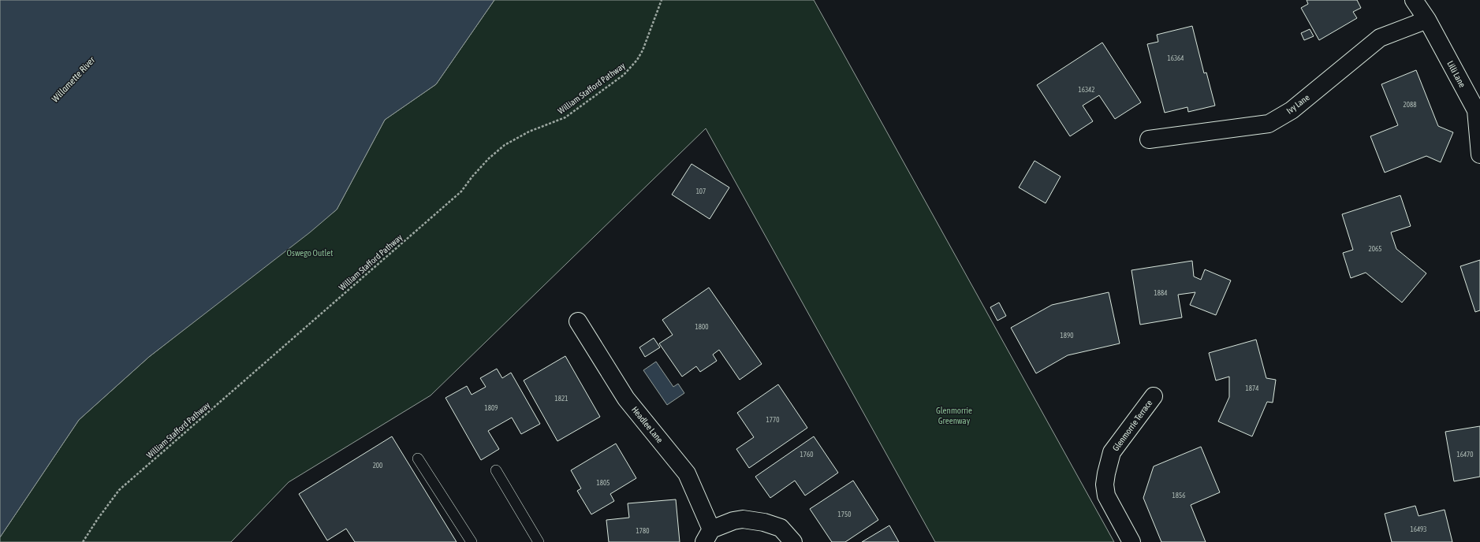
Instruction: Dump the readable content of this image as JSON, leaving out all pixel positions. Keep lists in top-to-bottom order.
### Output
{
  "streets": {
    "street": [
      "Lilli Lane",
      "Ivy Lane",
      "Headlee Lane",
      "Glenmorrie Terrace"
    ],
    "path": ["William Stafford Pathway"]
  },
  "crossings": [
    ["Lilli Lane", "Ivy Lane"]
  ],
  "water": ["Willamette River"],
  "parks": ["Oswego Outlet", "Glenmorrie Greenway"],
  "house_numbers": [
    "16364",
    "16342",
    "2088",
    "107",
    "2065",
    "1884",
    "1800",
    "1890",
    "1874",
    "1821",
    "1809",
    "1770",
    "1760",
    "16470",
    "200",
    "1805",
    "1856",
    "1750",
    "16493",
    "1780"
  ]
}
